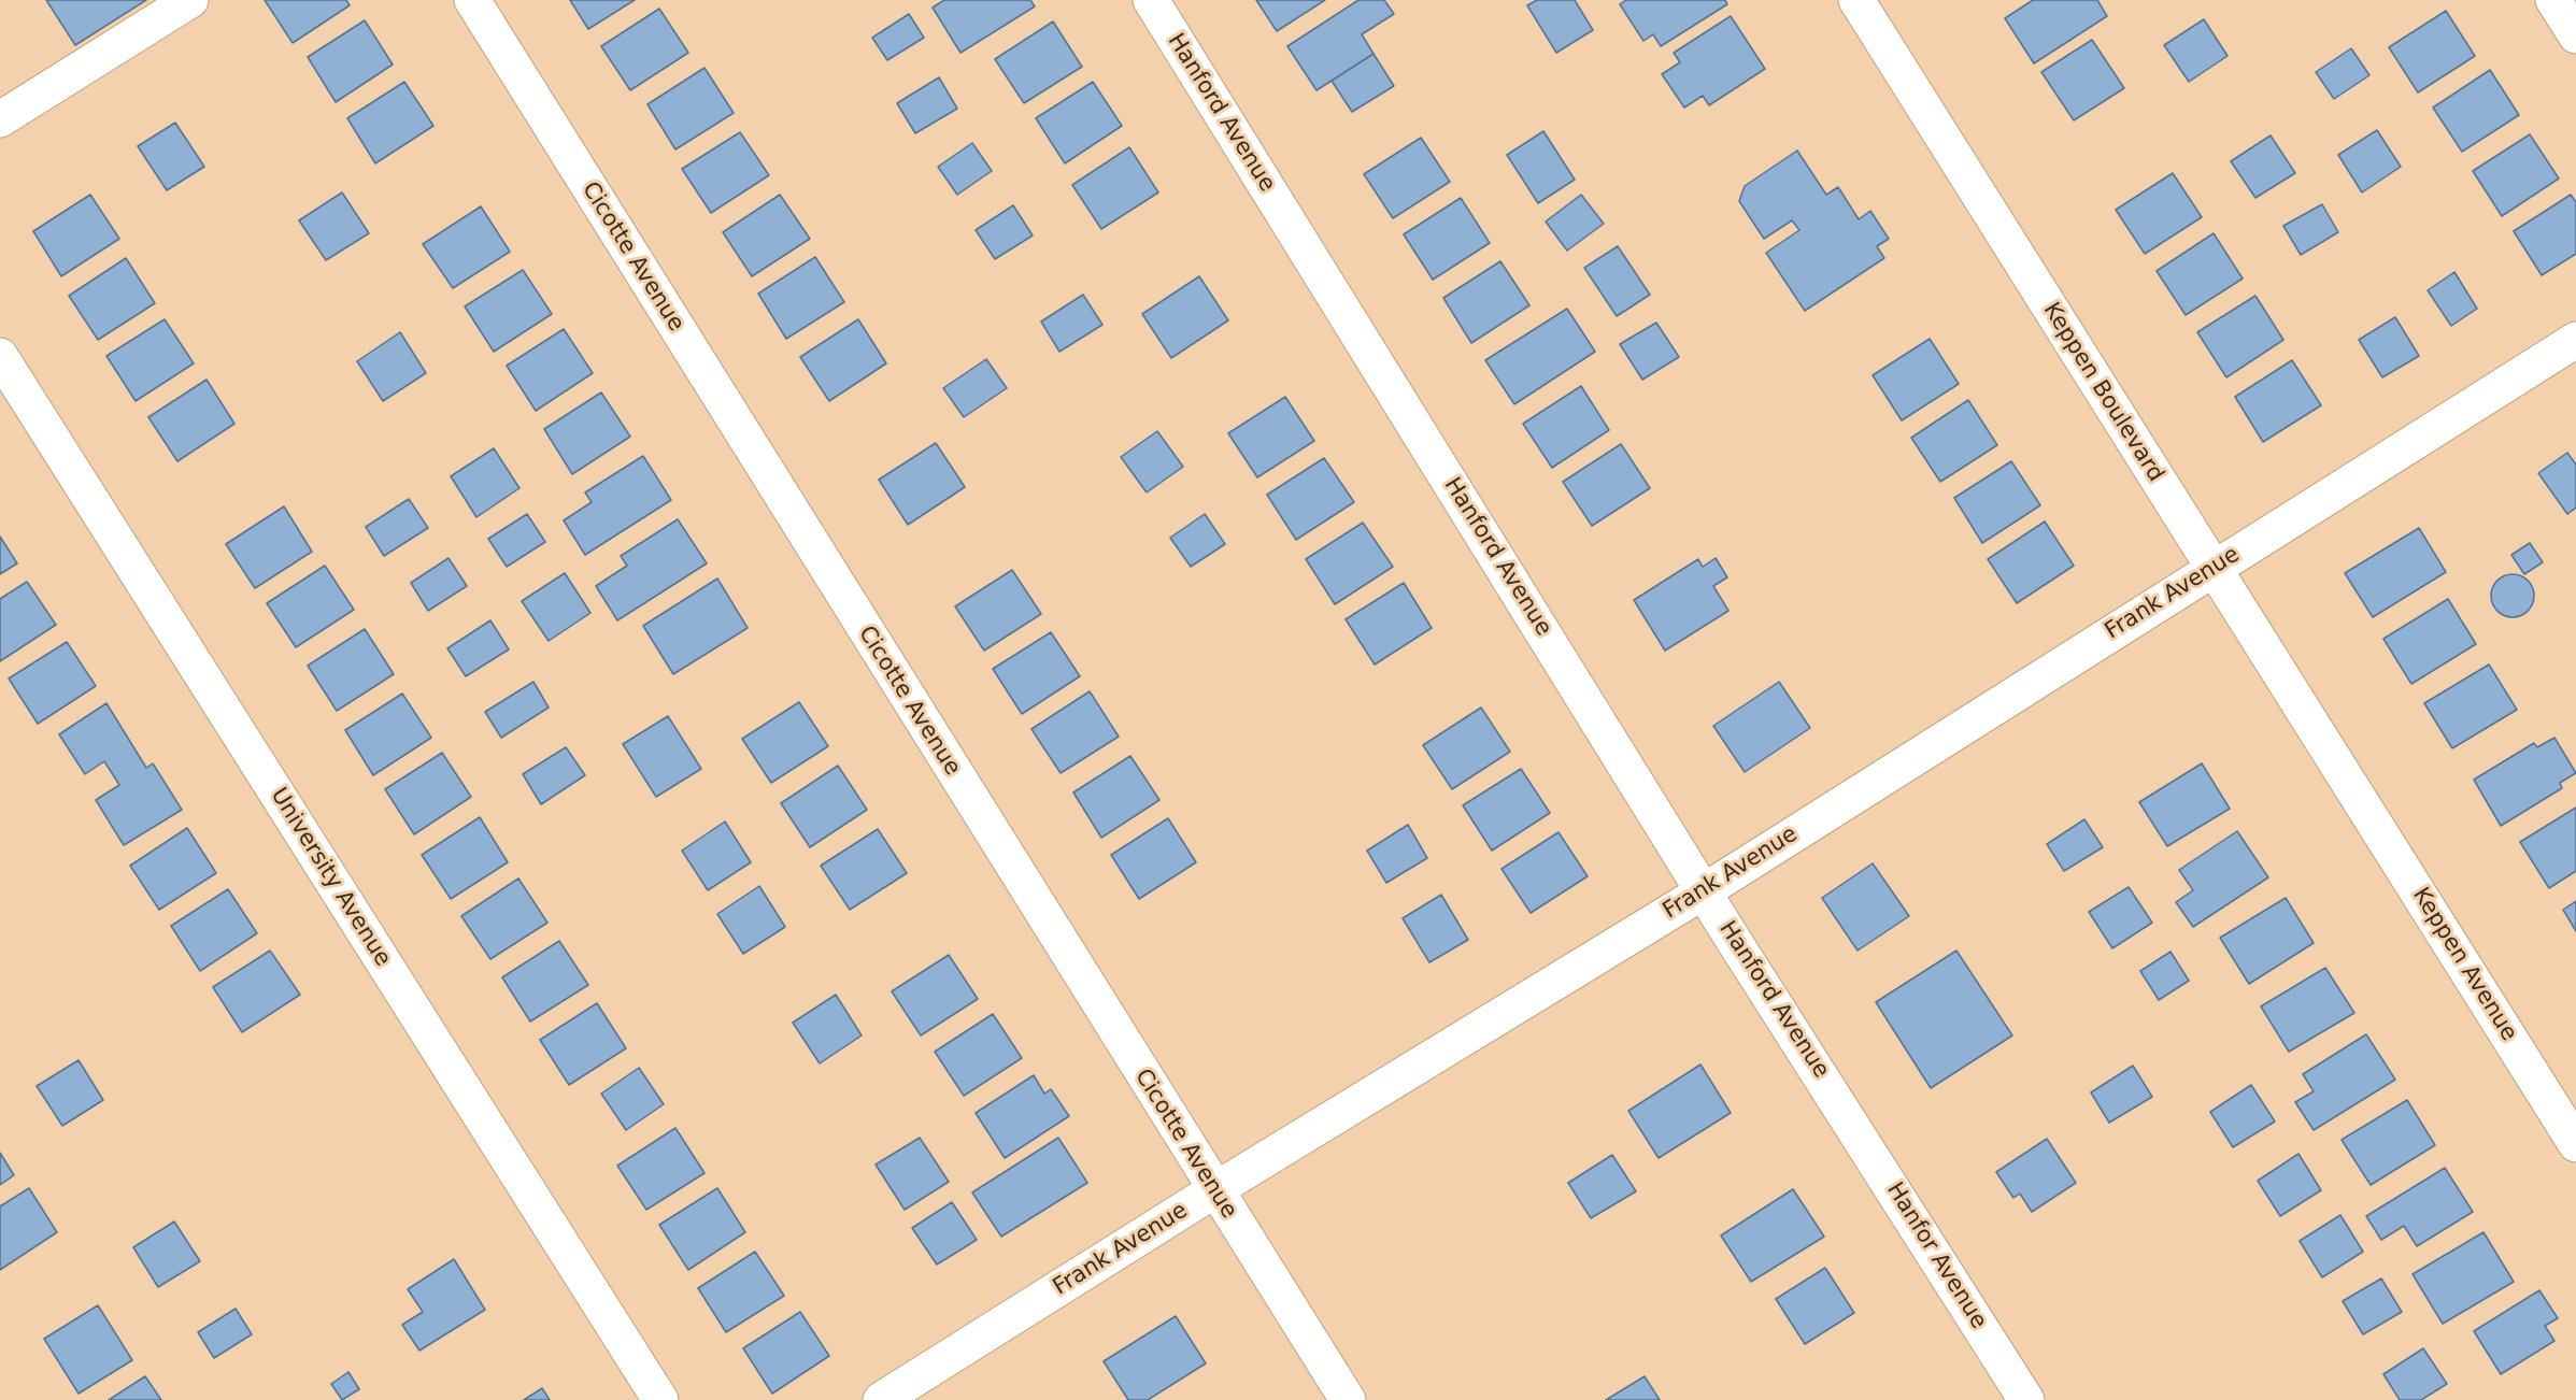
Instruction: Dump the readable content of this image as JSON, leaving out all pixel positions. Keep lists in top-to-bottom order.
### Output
{
  "streets": {
    "street": [
      "Hanford Avenue",
      "Cicotte Avenue",
      "Keppen Boulevard",
      "Frank Avenue",
      "University Avenue",
      "Keppen Avenue",
      "Hanfor Avenue"
    ]
  },
  "crossings": [
    ["Hanford Avenue", "Frank Avenue"],
    ["Hanford Avenue", "Hanfor Avenue"],
    ["Cicotte Avenue", "Frank Avenue"],
    ["Keppen Boulevard", "Frank Avenue"],
    ["Keppen Boulevard", "Keppen Avenue"]
  ]
}
